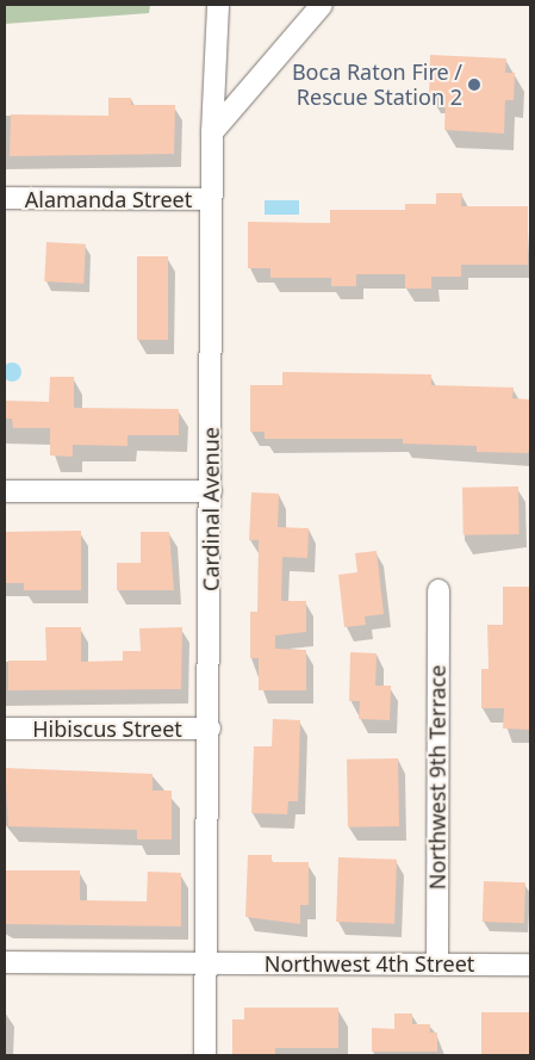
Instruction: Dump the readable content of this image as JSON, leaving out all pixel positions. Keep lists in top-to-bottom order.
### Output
{
  "streets": {
    "street": [
      "Alamanda Street",
      "Cardinal Avenue",
      "Hibiscus Street",
      "Northwest 9th Terrace",
      "Northwest 4th Street"
    ]
  },
  "crossings": [
    ["Alamanda Street", "Cardinal Avenue"],
    ["Cardinal Avenue", "Hibiscus Street"],
    ["Cardinal Avenue", "Northwest 4th Street"],
    ["Northwest 9th Terrace", "Northwest 4th Street"]
  ],
  "places": ["Boca Raton Fire / Rescue Station 2"]
}
